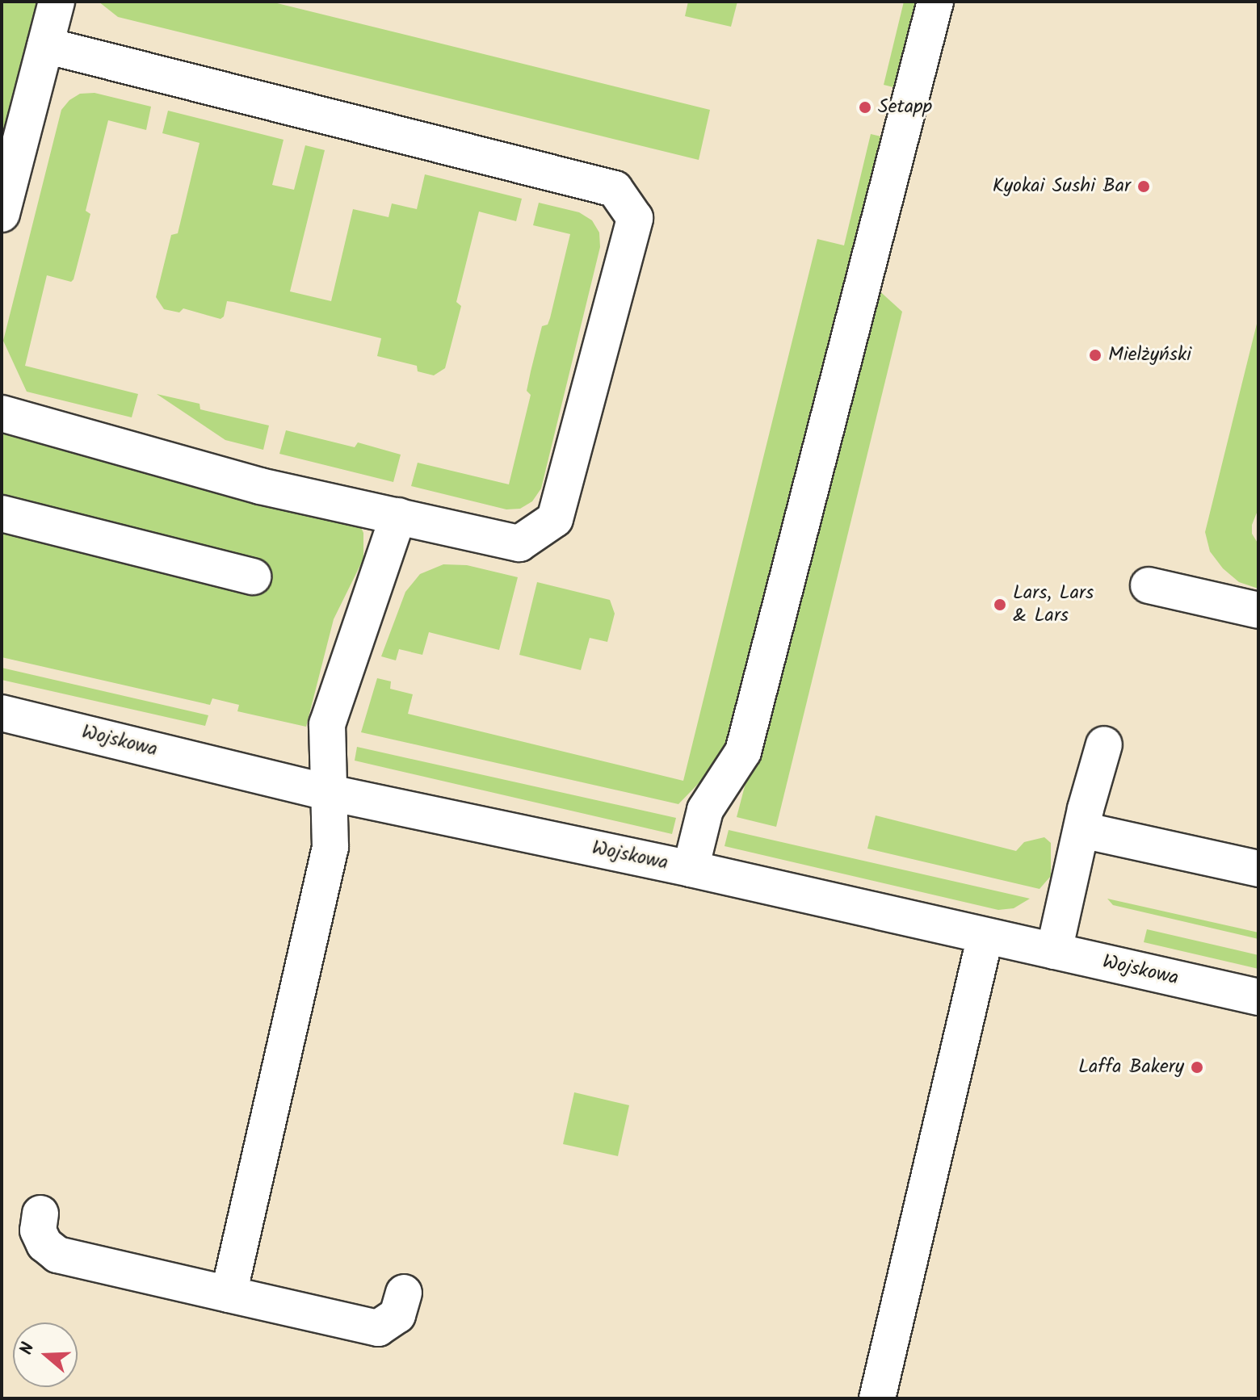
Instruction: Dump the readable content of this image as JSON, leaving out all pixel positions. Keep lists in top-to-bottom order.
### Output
{
  "streets": {
    "street": ["Wojskowa"]
  },
  "places": [
    "Setapp",
    "Kyokai Sushi Bar",
    "Mielżyński",
    "Lars, Lars & Lars",
    "Laffa Bakery"
  ],
  "north": "left"
}
